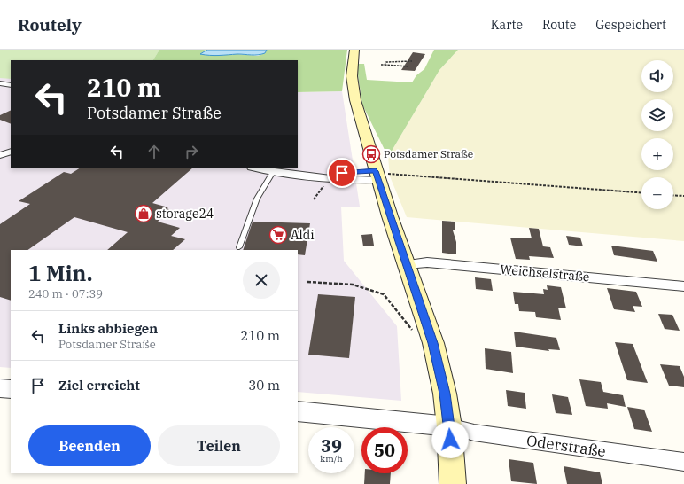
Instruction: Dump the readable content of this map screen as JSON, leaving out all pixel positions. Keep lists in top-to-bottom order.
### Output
{
  "streets": {
    "street": ["Weichselstraße", "Oderstraße"]
  },
  "places": {
    "bus stop": ["Potsdamer Straße"],
    "shop": ["storage24"],
    "supermarket": ["Aldi"]
  },
  "page": {
    "header": "Routely",
    "nav": ["Karte", "Route", "Gespeichert"],
    "map_buttons": ["+", "−"],
    "turn": ["210 m", "Potsdamer Straße"],
    "heading": ["1 Min.", "240 m · 07:39"],
    "list": [
      {
        "name": "Links abbiegen",
        "note": "Potsdamer Straße",
        "value": "210 m"
      },
      {
        "name": "Ziel erreicht",
        "value": "30 m"
      }
    ],
    "buttons": ["Beenden", "Teilen"],
    "speed": "39 km/h",
    "limit": "50"
  }
}
